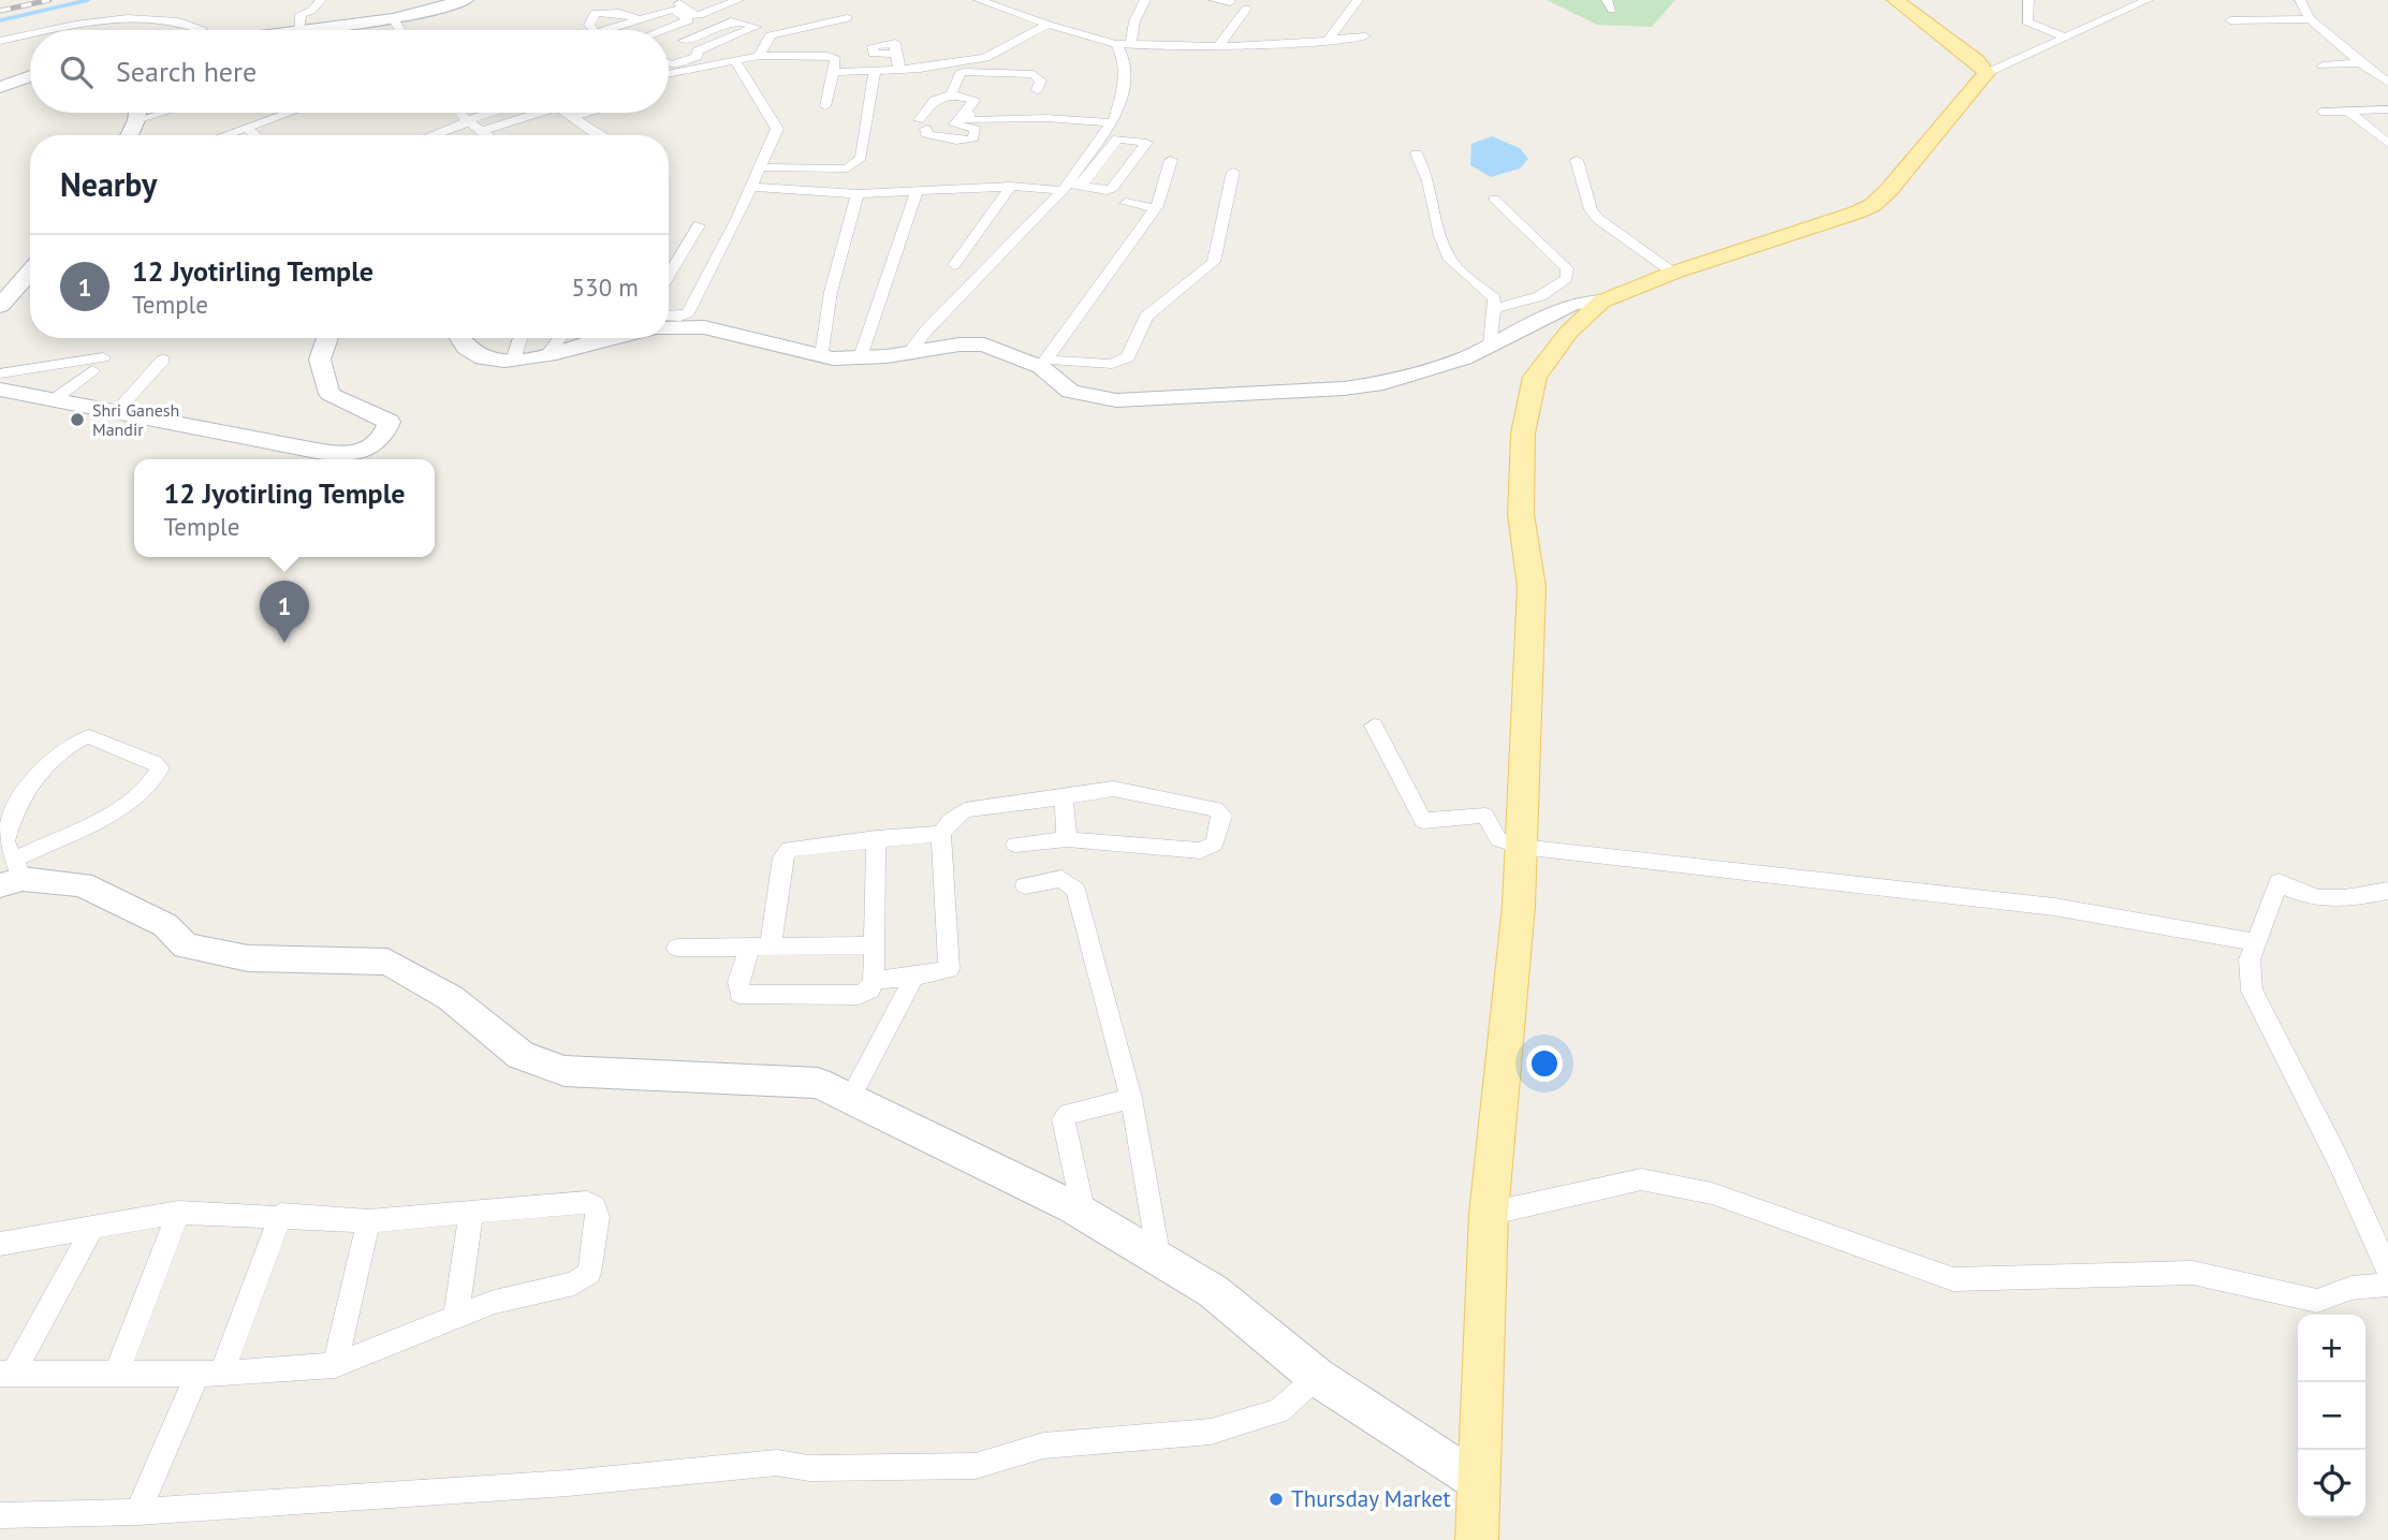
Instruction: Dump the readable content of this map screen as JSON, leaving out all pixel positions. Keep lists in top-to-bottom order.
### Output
{
  "places": ["Shri Ganesh Mandir", "Thursday Market"],
  "page": {
    "search": "Search here",
    "heading": "Nearby",
    "list": [
      {
        "mark": "1",
        "name": "12 Jyotirling Temple",
        "note": "Temple",
        "value": "530 m"
      }
    ],
    "popup": ["12 Jyotirling Temple", "Temple"],
    "pins": "1",
    "map_buttons": ["+", "−"]
  }
}
